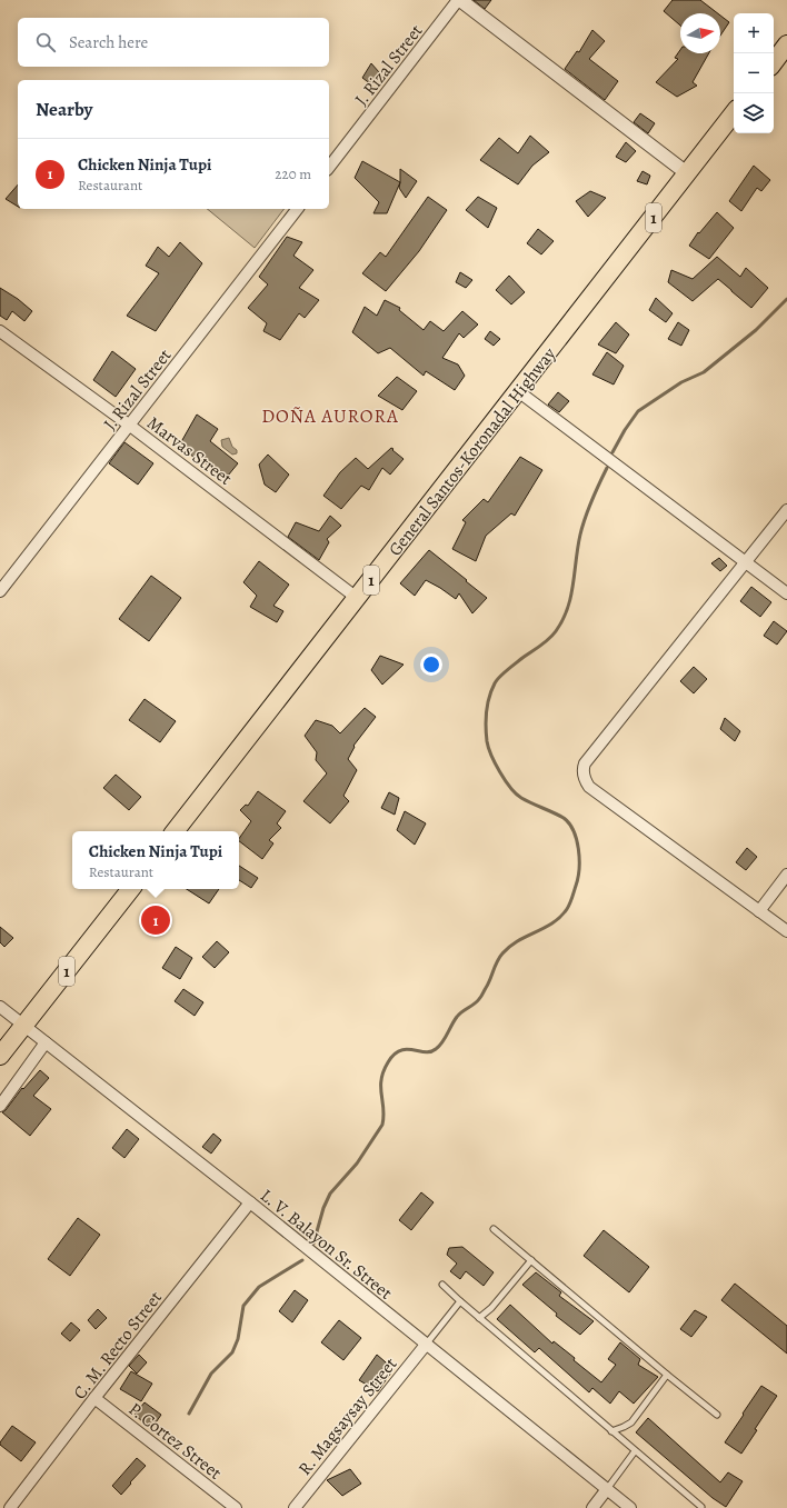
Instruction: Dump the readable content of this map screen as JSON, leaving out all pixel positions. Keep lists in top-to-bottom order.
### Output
{
  "streets": {
    "highway": ["1", "General Santos-Koronadal Highway"],
    "street": [
      "J. Rizal Street",
      "Marvas Street",
      "L. V. Balayon Sr. Street",
      "C. M. Recto Street",
      "R. Magsaysay Street",
      "P. Cortez Street"
    ]
  },
  "crossings": [
    ["J. Rizal Street", "Marvas Street"],
    ["1", "L. V. Balayon Sr. Street"],
    ["Marvas Street", "General Santos-Koronadal Highway"],
    ["L. V. Balayon Sr. Street", "C. M. Recto Street"],
    ["L. V. Balayon Sr. Street", "R. Magsaysay Street"],
    ["C. M. Recto Street", "P. Cortez Street"]
  ],
  "districts": ["DOÑA AURORA"],
  "north": "right",
  "page": {
    "map_buttons": ["+", "−"],
    "search": "Search here",
    "heading": "Nearby",
    "list": [
      {
        "mark": "1",
        "name": "Chicken Ninja Tupi",
        "note": "Restaurant",
        "value": "220 m"
      }
    ],
    "popup": ["Chicken Ninja Tupi", "Restaurant"],
    "pins": "1"
  }
}
